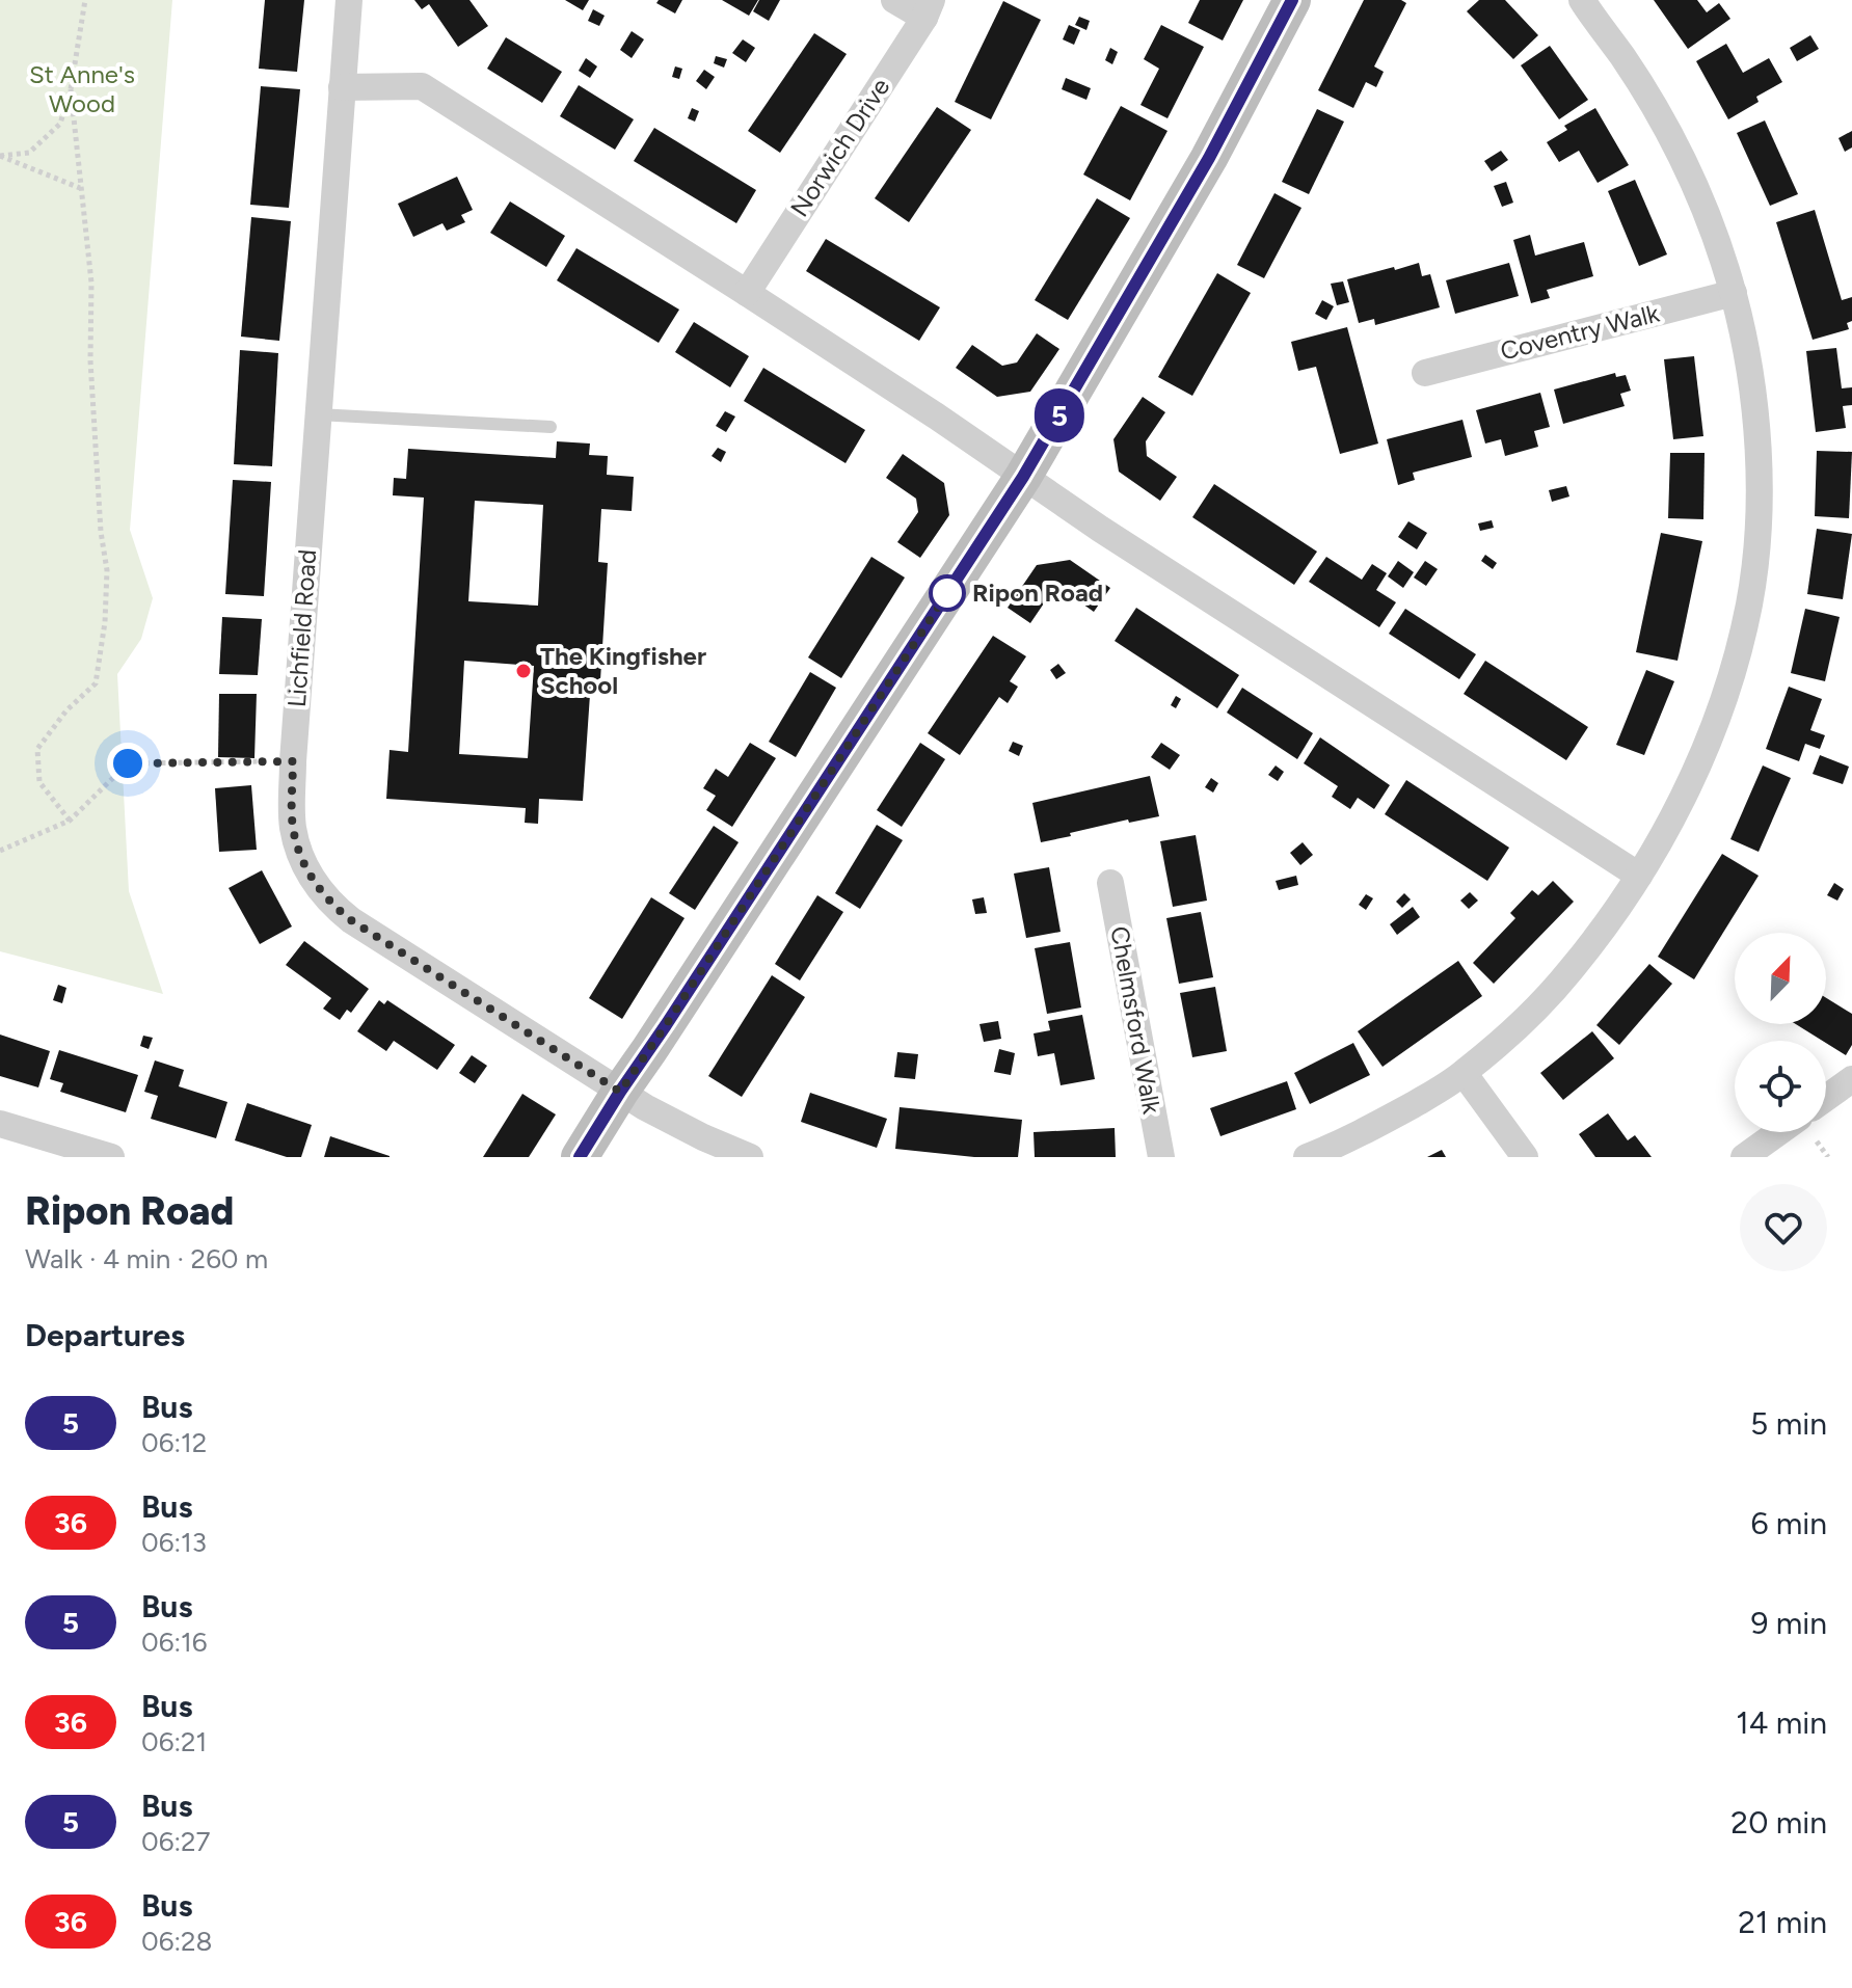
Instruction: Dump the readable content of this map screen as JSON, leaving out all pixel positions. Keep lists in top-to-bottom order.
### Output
{
  "streets": {
    "street": [
      "Norwich Drive",
      "Coventry Walk",
      "Lichfield Road",
      "Chelmsford Walk"
    ]
  },
  "parks": ["St Anne's Wood"],
  "places": ["Ripon Road", "The Kingfisher School"],
  "lines": ["bus line 5"],
  "north": "top right",
  "page": {
    "on_map": "5",
    "heading": [
      ["Ripon Road", "Walk · 4 min · 260 m"],
      "Departures"
    ],
    "list": [
      {
        "mark": "5",
        "name": "Bus",
        "note": "06:12",
        "value": "5 min"
      },
      {
        "mark": "36",
        "name": "Bus",
        "note": "06:13",
        "value": "6 min"
      },
      {
        "mark": "5",
        "name": "Bus",
        "note": "06:16",
        "value": "9 min"
      },
      {
        "mark": "36",
        "name": "Bus",
        "note": "06:21",
        "value": "14 min"
      },
      {
        "mark": "5",
        "name": "Bus",
        "note": "06:27",
        "value": "20 min"
      },
      {
        "mark": "36",
        "name": "Bus",
        "note": "06:28",
        "value": "21 min"
      }
    ]
  }
}
